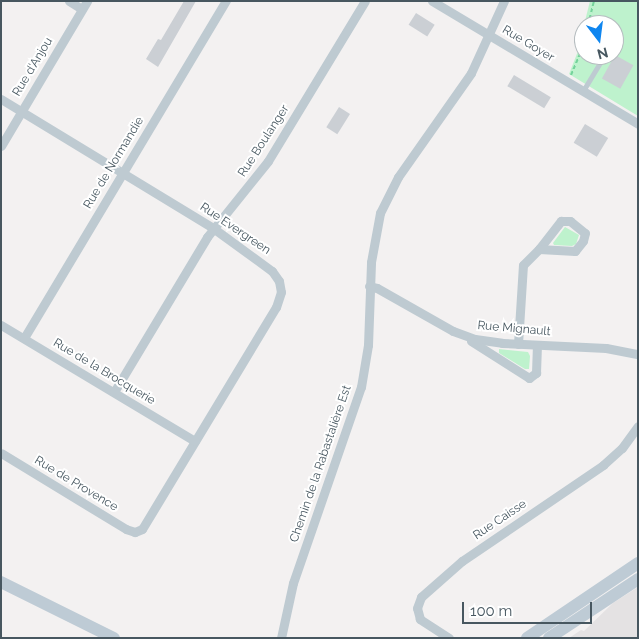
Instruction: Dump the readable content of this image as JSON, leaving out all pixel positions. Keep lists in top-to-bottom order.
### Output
{
  "streets": {
    "street": [
      "Rue Goyer",
      "Rue d'Anjou",
      "Rue Boulanger",
      "Rue de Normandie",
      "Rue Evergreen",
      "Rue Mignault",
      "Rue de la Brocquerie",
      "Chemin de la Rabastalière Est",
      "Rue de Provence",
      "Rue Caisse"
    ]
  },
  "crossings": [
    ["Rue Goyer", "Chemin de la Rabastalière Est"],
    ["Rue d'Anjou", "Rue Evergreen"],
    ["Rue Boulanger", "Rue Evergreen"],
    ["Rue Boulanger", "Rue de la Brocquerie"],
    ["Rue de Normandie", "Rue Evergreen"],
    ["Rue de Normandie", "Rue de la Brocquerie"],
    ["Rue Evergreen", "Rue de la Brocquerie"],
    ["Rue Evergreen", "Rue de Provence"],
    ["Rue Mignault", "Chemin de la Rabastalière Est"]
  ],
  "scale_bar": "100 m",
  "north": "bottom"
}
